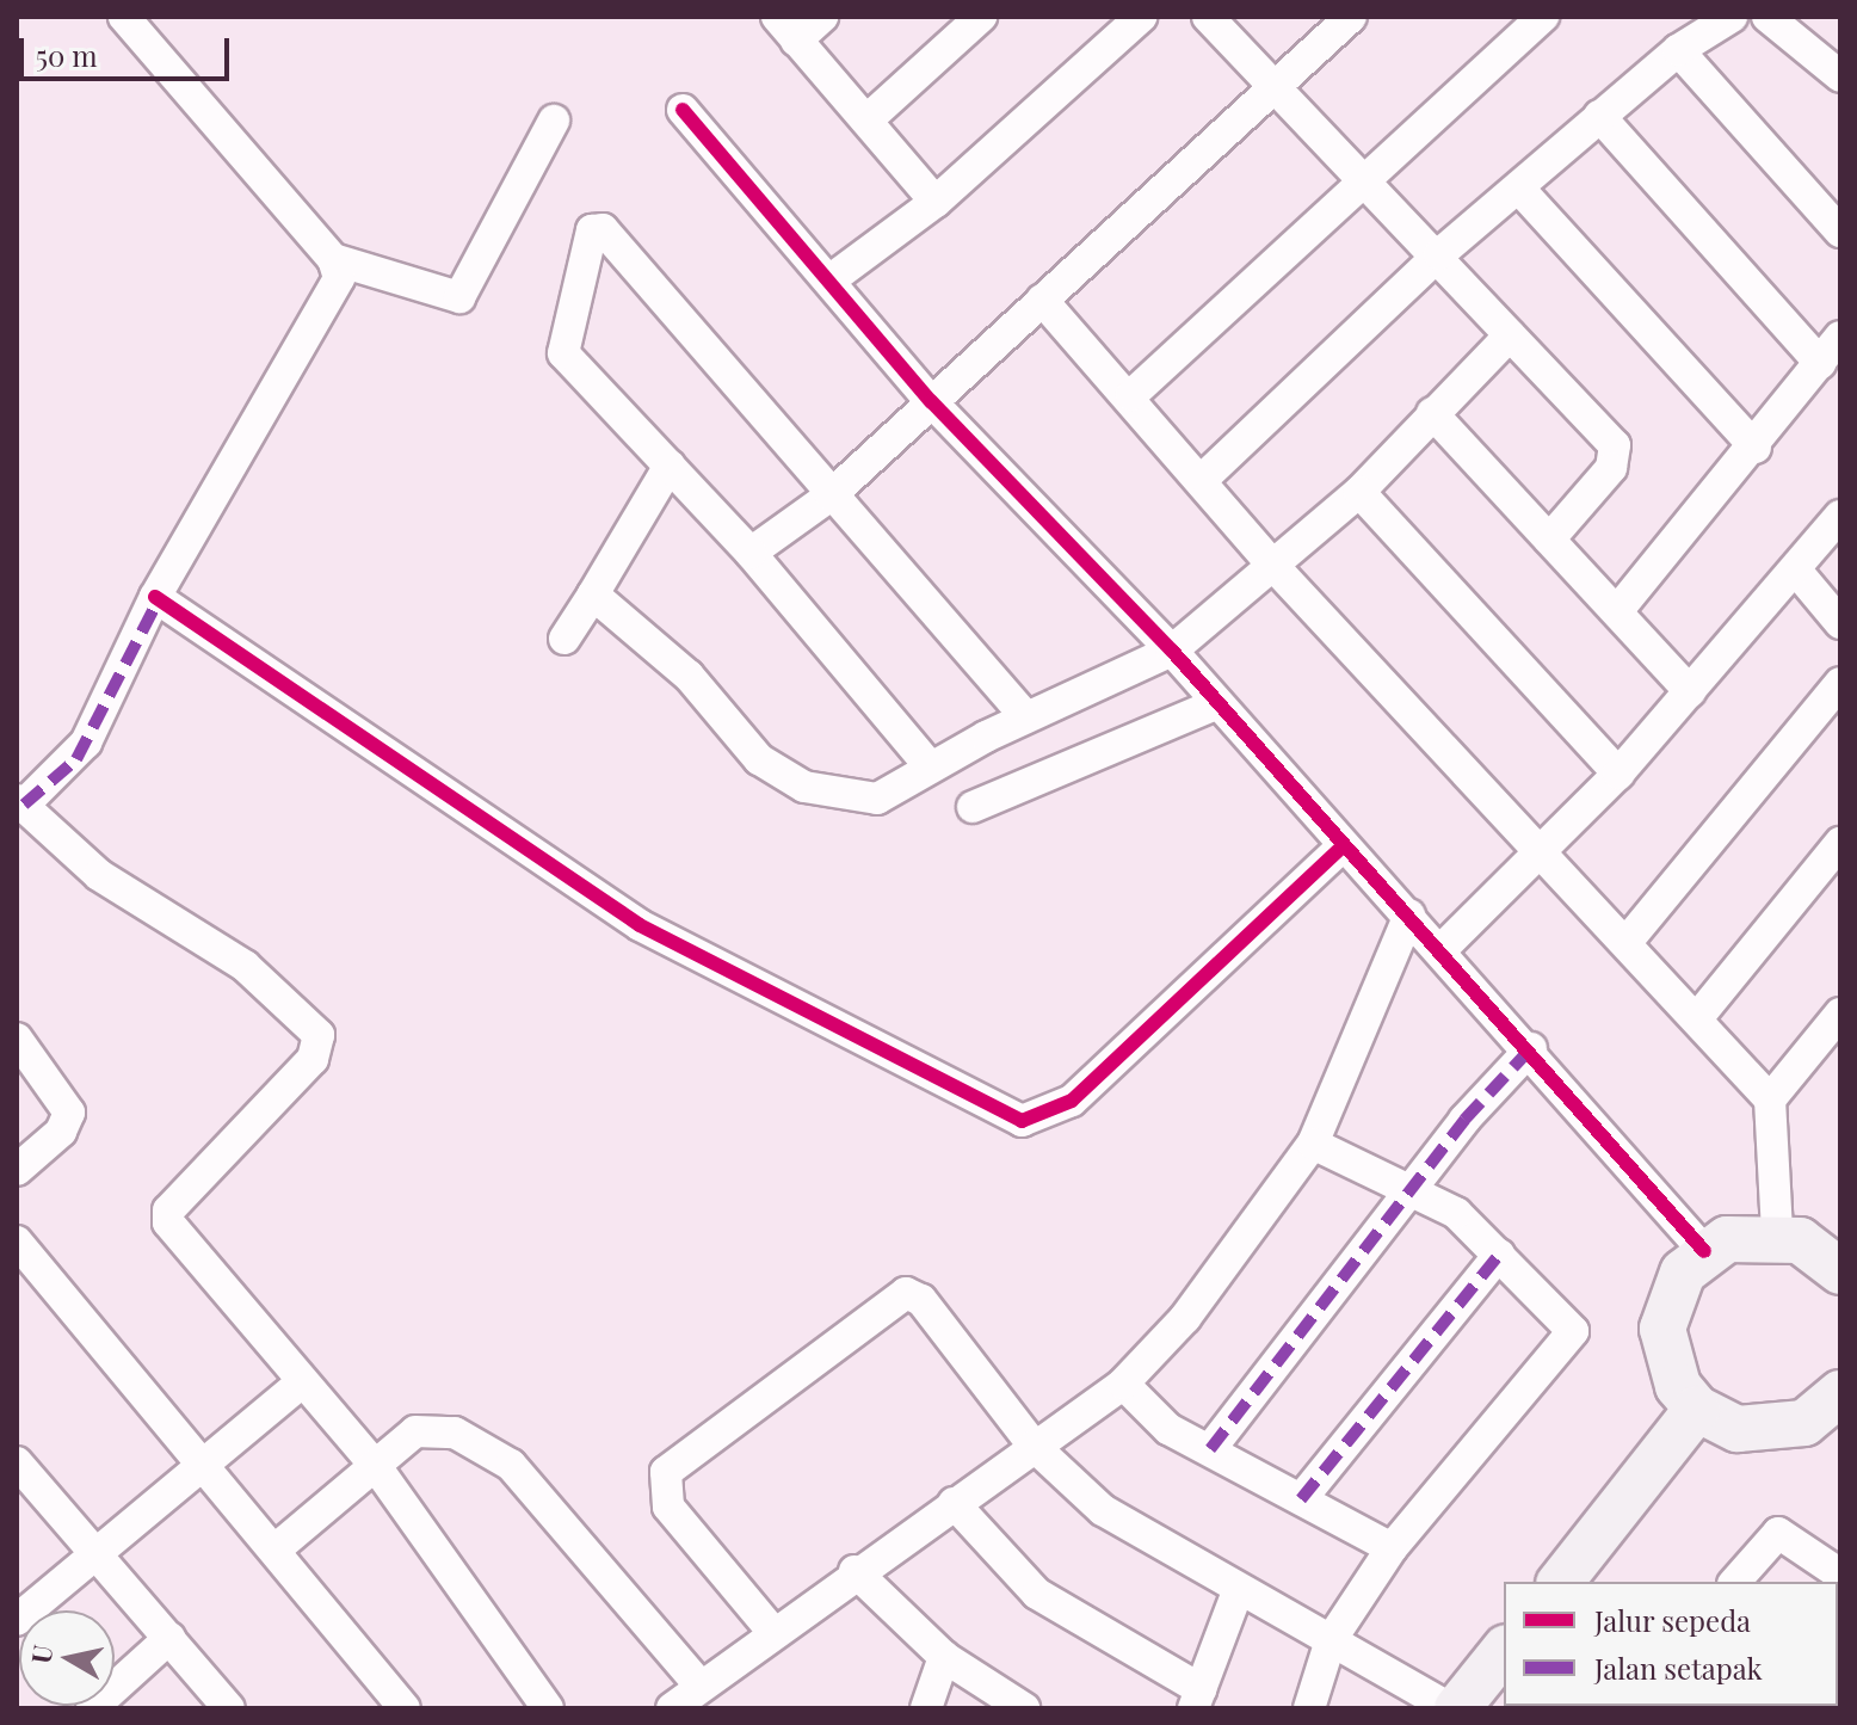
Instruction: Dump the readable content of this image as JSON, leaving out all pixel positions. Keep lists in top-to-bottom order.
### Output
{
  "legend": ["Jalur sepeda", "Jalan setapak"],
  "scale_bar": "50 m",
  "north": "left"
}
